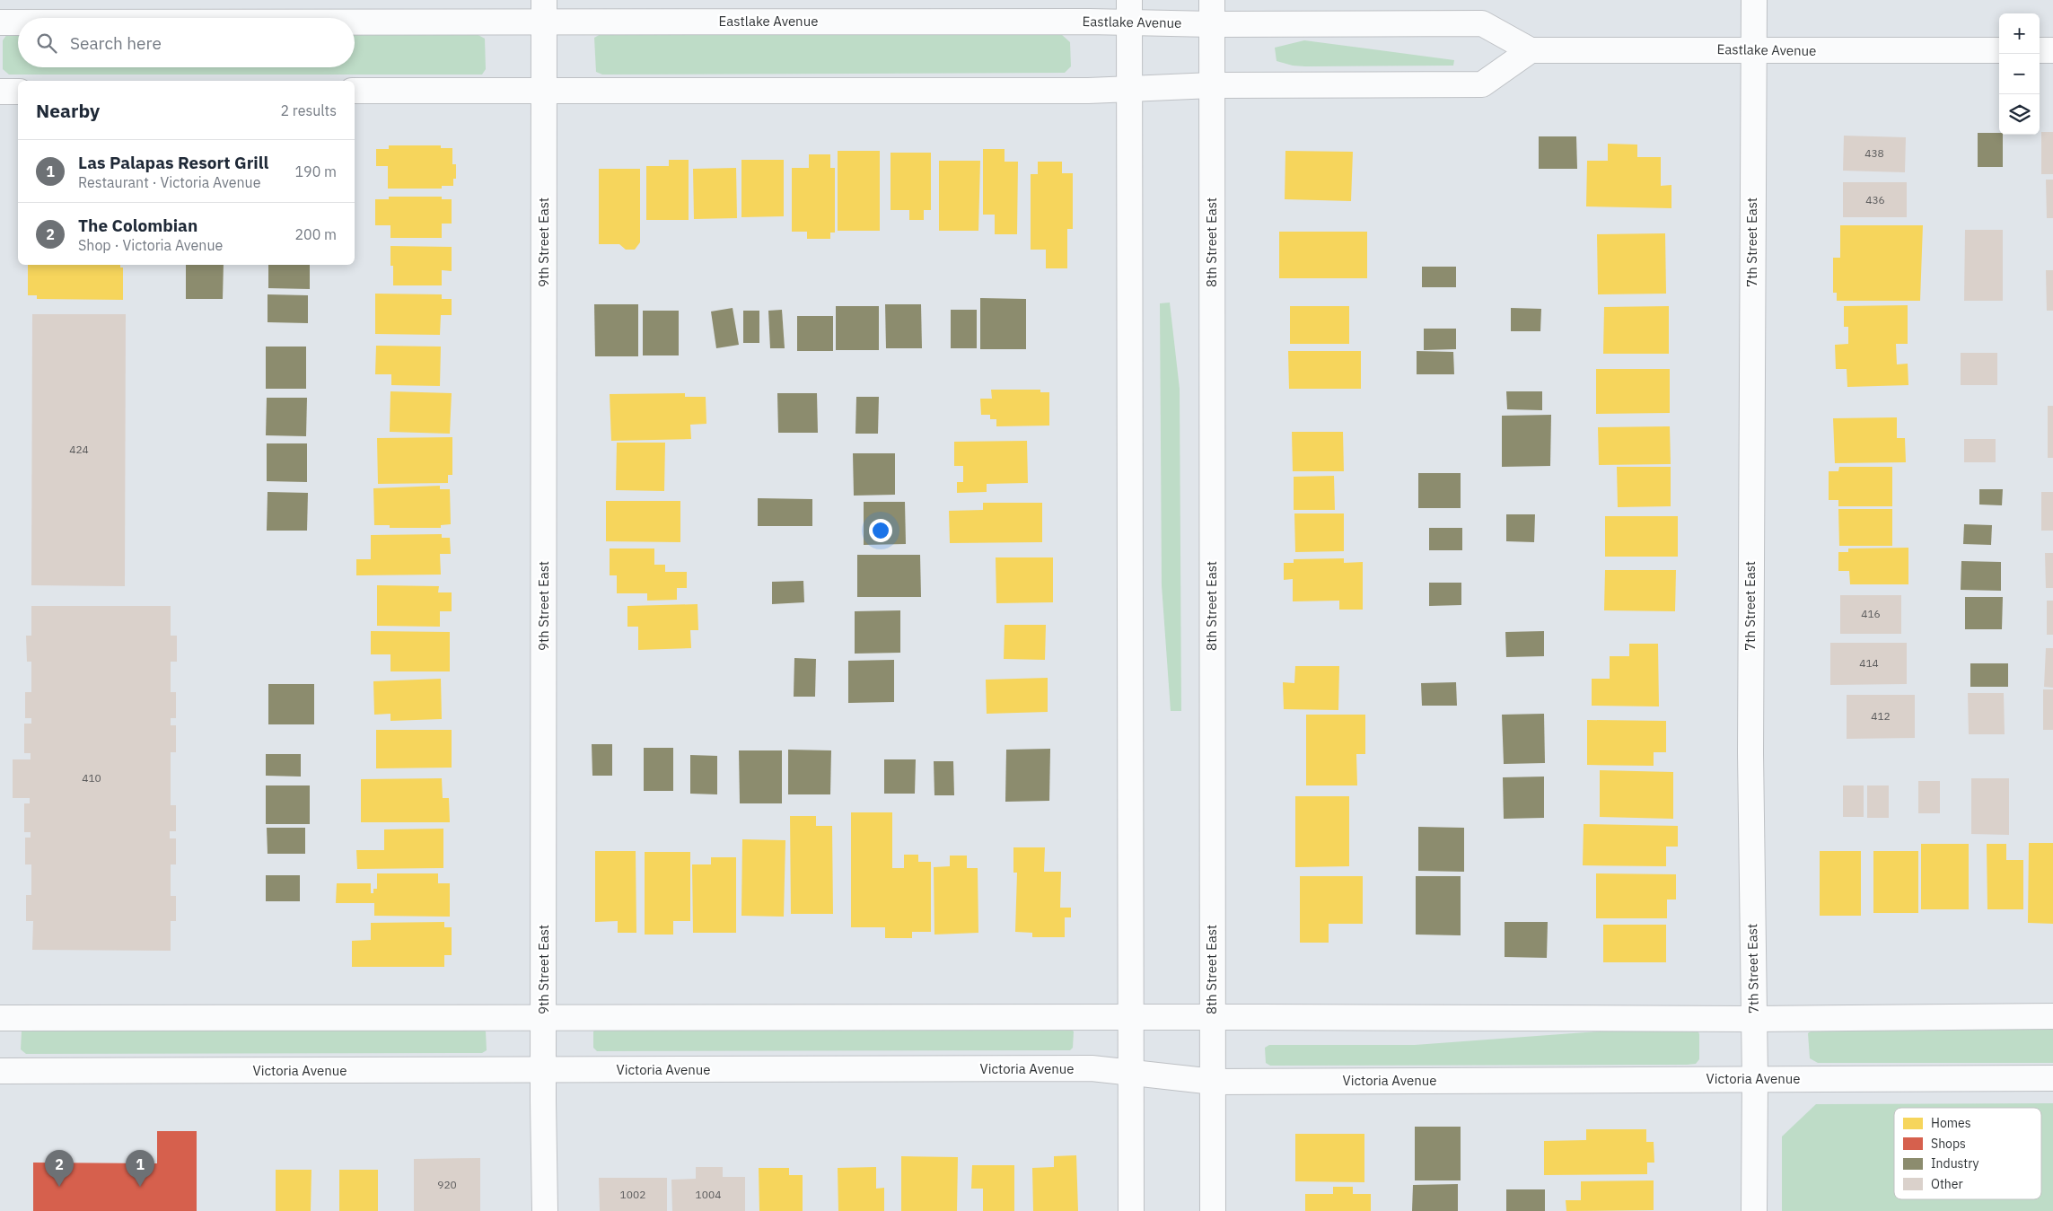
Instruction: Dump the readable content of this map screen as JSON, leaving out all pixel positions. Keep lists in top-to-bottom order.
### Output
{
  "streets": {
    "street": [
      "Eastlake Avenue",
      "9th Street East",
      "8th Street East",
      "7th Street East",
      "Victoria Avenue"
    ]
  },
  "crossings": [
    ["Eastlake Avenue", "9th Street East"],
    ["Eastlake Avenue", "8th Street East"],
    ["Eastlake Avenue", "7th Street East"],
    ["9th Street East", "Victoria Avenue"],
    ["8th Street East", "Victoria Avenue"],
    ["7th Street East", "Victoria Avenue"]
  ],
  "house_numbers": [
    "438",
    "436",
    "424",
    "416",
    "414",
    "412",
    "410",
    "920",
    "1002",
    "1004"
  ],
  "legend": [
    "Homes",
    "Shops",
    "Industry",
    "Other"
  ],
  "page": {
    "map_buttons": ["+", "−"],
    "search": "Search here",
    "heading": ["Nearby", "2 results"],
    "list": [
      {
        "mark": "1",
        "name": "Las Palapas Resort Grill",
        "note": "Restaurant · Victoria Avenue",
        "value": "190 m"
      },
      {
        "mark": "2",
        "name": "The Colombian",
        "note": "Shop · Victoria Avenue",
        "value": "200 m"
      }
    ],
    "pins": ["1", "2"]
  }
}
